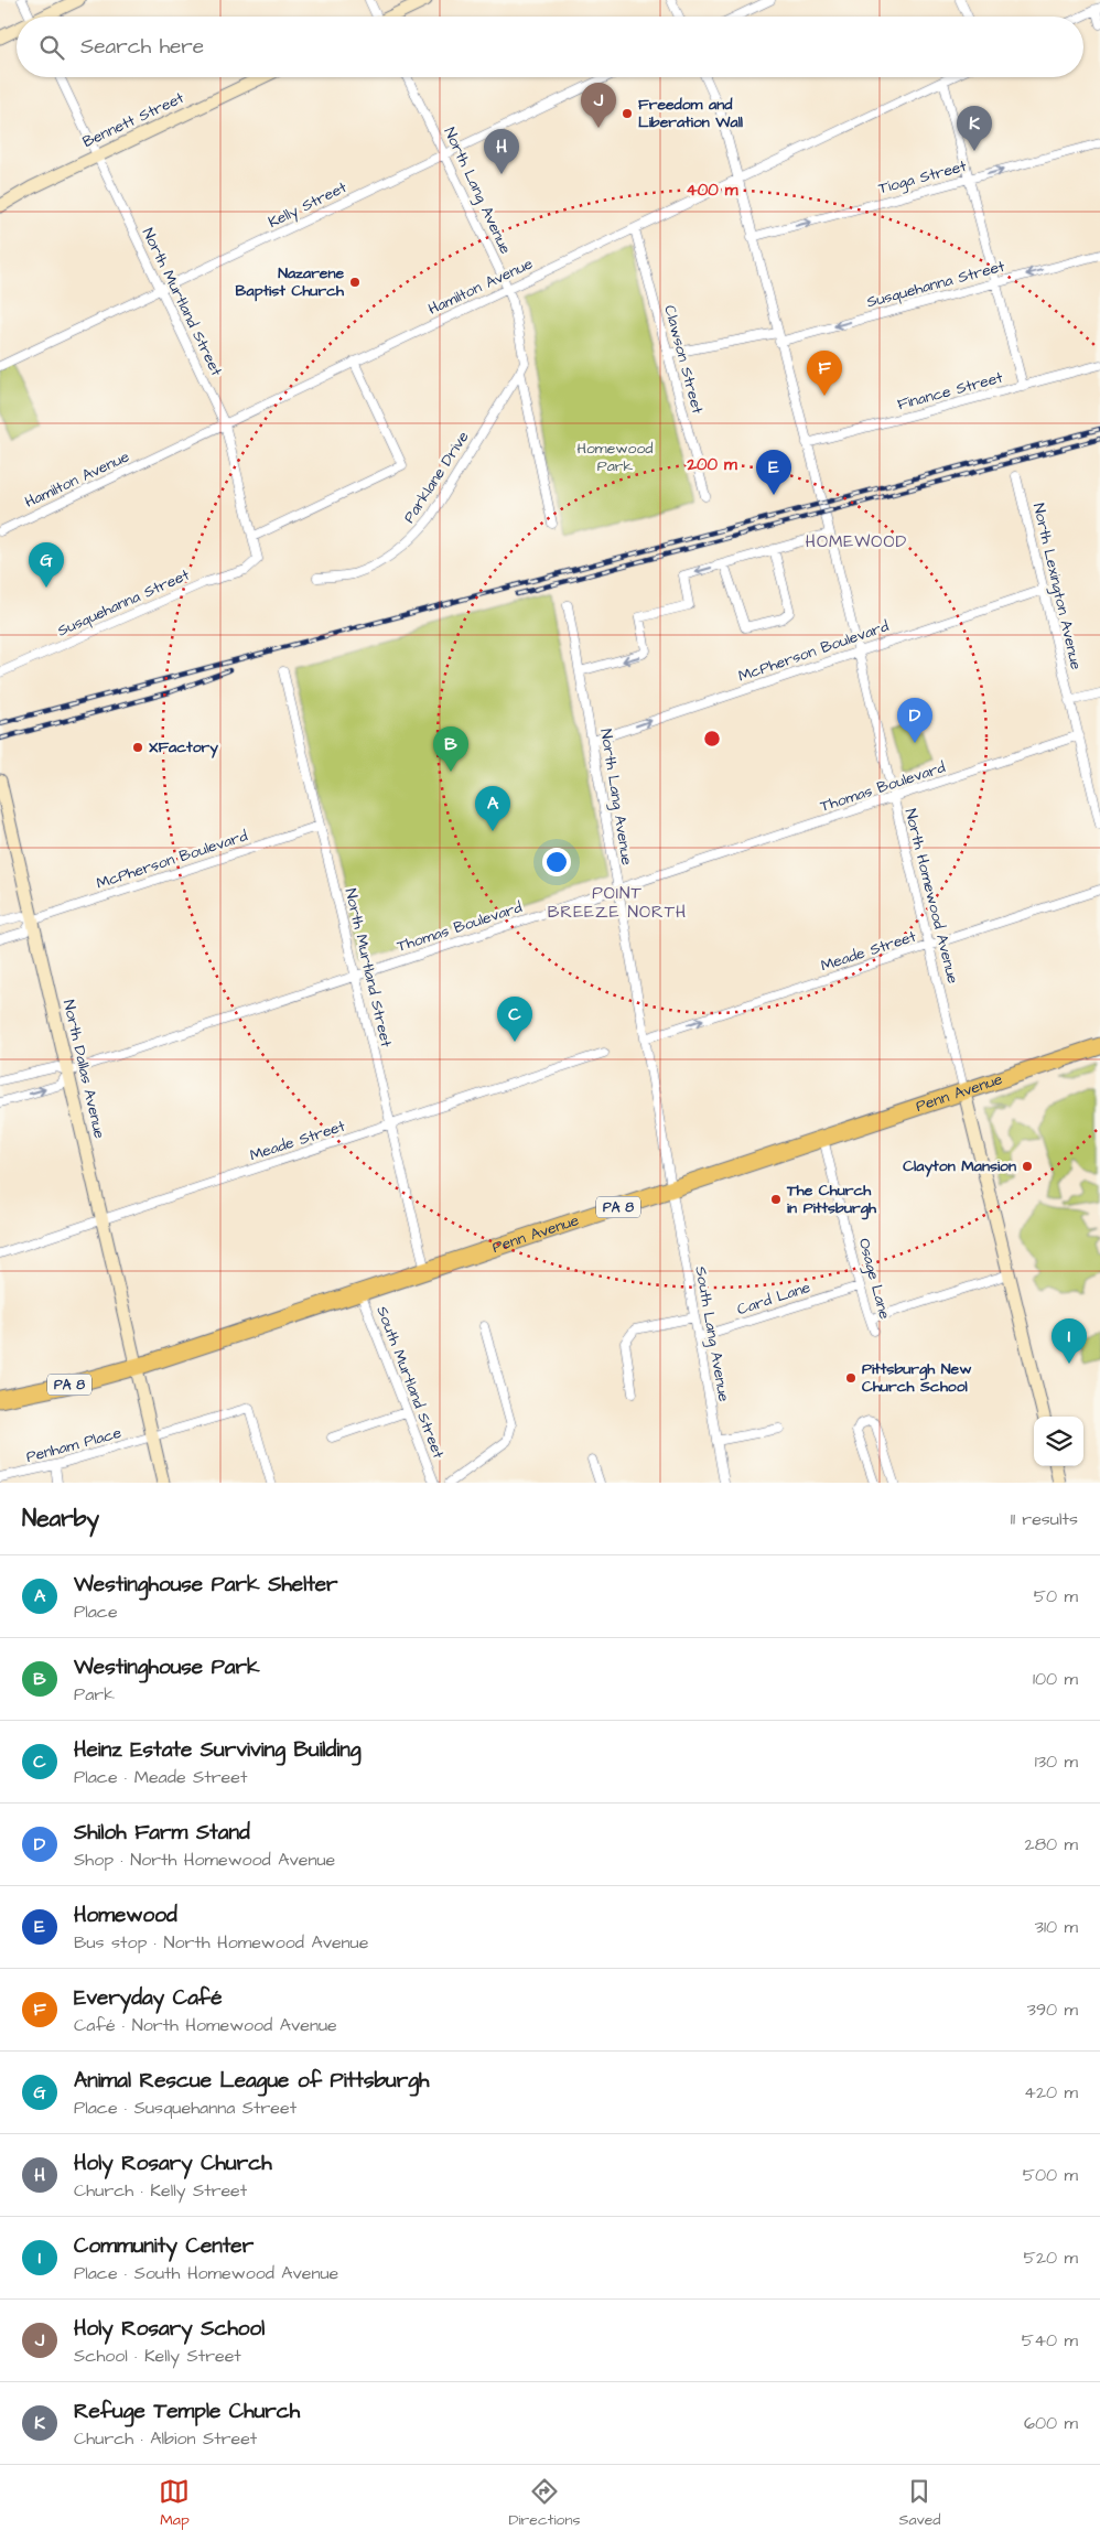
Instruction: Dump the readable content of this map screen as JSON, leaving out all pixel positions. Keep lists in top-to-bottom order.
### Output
{
  "streets": {
    "highway": ["Penn Avenue", "PA 8"],
    "main road": ["Bennett Street", "North Dallas Avenue"],
    "street": [
      "Tioga Street",
      "North Lang Avenue",
      "Kelly Street",
      "Susquehanna Street",
      "Hamilton Avenue",
      "North Murtland Street",
      "Clawson Street",
      "Finance Street",
      "Parklane Drive",
      "North Lexington Avenue",
      "McPherson Boulevard",
      "Thomas Boulevard",
      "North Homewood Avenue",
      "Meade Street",
      "Osage Lane",
      "Card Lane",
      "South Lang Avenue",
      "South Murtland Street",
      "Penham Place"
    ]
  },
  "crossings": [
    ["Bennett Street", "North Murtland Street"],
    ["Tioga Street", "North Homewood Avenue"],
    ["North Lang Avenue", "Kelly Street"],
    ["North Lang Avenue", "Hamilton Avenue"],
    ["North Lang Avenue", "Parklane Drive"],
    ["North Lang Avenue", "McPherson Boulevard"],
    ["North Lang Avenue", "Thomas Boulevard"],
    ["North Lang Avenue", "Meade Street"],
    ["North Lang Avenue", "Penn Avenue"],
    ["North Lang Avenue", "South Lang Avenue"],
    ["Kelly Street", "North Murtland Street"],
    ["Susquehanna Street", "North Murtland Street"],
    ["Susquehanna Street", "Clawson Street"],
    ["Susquehanna Street", "North Homewood Avenue"],
    ["Hamilton Avenue", "North Murtland Street"],
    ["Hamilton Avenue", "Clawson Street"],
    ["Hamilton Avenue", "North Homewood Avenue"],
    ["North Murtland Street", "McPherson Boulevard"],
    ["North Murtland Street", "Thomas Boulevard"],
    ["North Murtland Street", "Meade Street"],
    ["North Murtland Street", "Penn Avenue"],
    ["Finance Street", "North Homewood Avenue"],
    ["North Lexington Avenue", "McPherson Boulevard"],
    ["North Lexington Avenue", "Thomas Boulevard"],
    ["McPherson Boulevard", "North Homewood Avenue"],
    ["McPherson Boulevard", "North Dallas Avenue"],
    ["Thomas Boulevard", "North Homewood Avenue"],
    ["Thomas Boulevard", "North Dallas Avenue"],
    ["North Homewood Avenue", "Meade Street"],
    ["North Homewood Avenue", "Penn Avenue"],
    ["Meade Street", "North Dallas Avenue"],
    ["North Dallas Avenue", "Penn Avenue"],
    ["North Dallas Avenue", "Penham Place"],
    ["Penn Avenue", "Osage Lane"],
    ["Penn Avenue", "South Lang Avenue"],
    ["Penn Avenue", "South Murtland Street"],
    ["Osage Lane", "Card Lane"],
    ["Card Lane", "South Lang Avenue"]
  ],
  "one_way": ["Tioga Street", "Susquehanna Street"],
  "districts": ["HOMEWOOD", "POINT BREEZE NORTH"],
  "parks": ["Homewood Park"],
  "places": [
    "Freedom and Liberation Wall",
    "Nazarene Baptist Church",
    "XFactory",
    "Clayton Mansion",
    "The Church in Pittsburgh",
    "Pittsburgh New Church School"
  ],
  "page": {
    "search": "Search here",
    "pins": [
      "J",
      "K",
      "H",
      "F",
      "E",
      "G",
      "D",
      "B",
      "A",
      "C",
      "I"
    ],
    "heading": ["Nearby", "11 results"],
    "list": [
      {
        "mark": "A",
        "name": "Westinghouse Park Shelter",
        "note": "Place",
        "value": "50 m"
      },
      {
        "mark": "B",
        "name": "Westinghouse Park",
        "note": "Park",
        "value": "100 m"
      },
      {
        "mark": "C",
        "name": "Heinz Estate Surviving Building",
        "note": "Place · Meade Street",
        "value": "130 m"
      },
      {
        "mark": "D",
        "name": "Shiloh Farm Stand",
        "note": "Shop · North Homewood Avenue",
        "value": "280 m"
      },
      {
        "mark": "E",
        "name": "Homewood",
        "note": "Bus stop · North Homewood Avenue",
        "value": "310 m"
      },
      {
        "mark": "F",
        "name": "Everyday Café",
        "note": "Café · North Homewood Avenue",
        "value": "390 m"
      },
      {
        "mark": "G",
        "name": "Animal Rescue League of Pittsburgh",
        "note": "Place · Susquehanna Street",
        "value": "420 m"
      },
      {
        "mark": "H",
        "name": "Holy Rosary Church",
        "note": "Church · Kelly Street",
        "value": "500 m"
      },
      {
        "mark": "I",
        "name": "Community Center",
        "note": "Place · South Homewood Avenue",
        "value": "520 m"
      },
      {
        "mark": "J",
        "name": "Holy Rosary School",
        "note": "School · Kelly Street",
        "value": "540 m"
      },
      {
        "mark": "K",
        "name": "Refuge Temple Church",
        "note": "Church · Albion Street",
        "value": "600 m"
      }
    ],
    "nav": ["Map", "Directions", "Saved"]
  },
  "rings": ["400 m", "200 m"]
}
